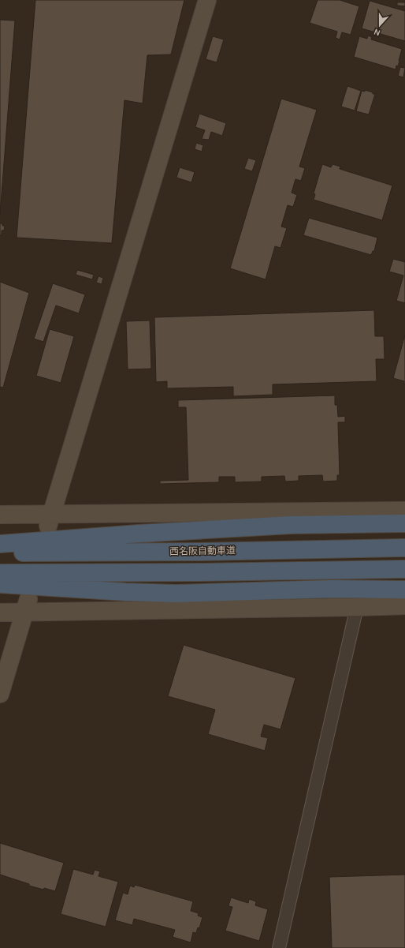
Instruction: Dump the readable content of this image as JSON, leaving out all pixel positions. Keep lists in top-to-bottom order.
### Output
{
  "streets": {
    "highway": ["西名阪自動車道"]
  },
  "north": "bottom"
}
